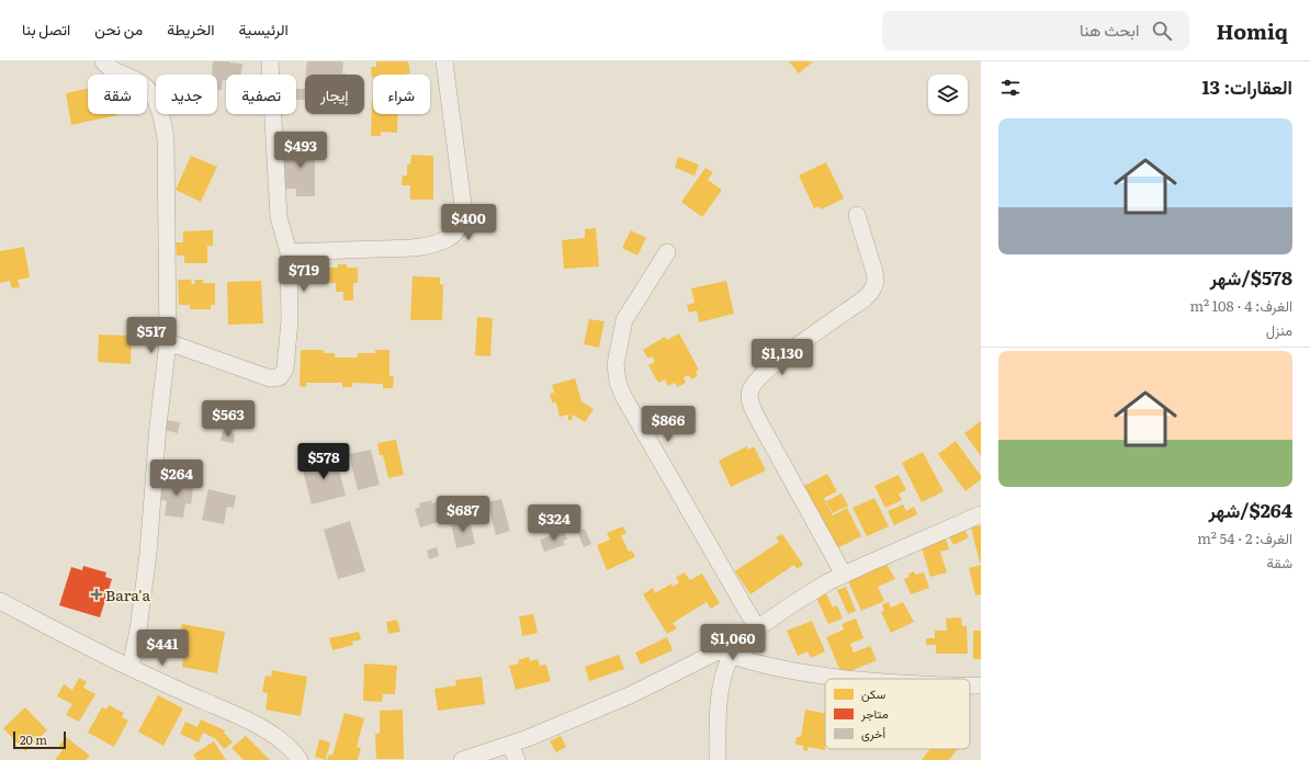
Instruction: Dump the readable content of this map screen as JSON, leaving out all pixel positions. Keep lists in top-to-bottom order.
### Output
{
  "places": {
    "health": ["Bara'a"]
  },
  "legend": ["سكن", "متاجر", "أخرى"],
  "scale_bar": "20 m",
  "page": {
    "header": "Homiq",
    "search": "ابحث هنا",
    "nav": [
      "الرئيسية",
      "الخريطة",
      "من نحن",
      "اتصل بنا"
    ],
    "heading": "العقارات: 13",
    "chip": [
      "شراء",
      "إيجار",
      "تصفية",
      "جديد",
      "شقة"
    ],
    "list": [
      {
        "name": "$578/شهر",
        "note": "الغرف: 4 · 108 m² · منزل"
      },
      {
        "name": "$264/شهر",
        "note": "الغرف: 2 · 54 m² · شقة"
      }
    ],
    "price": [
      "$493",
      "$400",
      "$719",
      "$517",
      "$1,130",
      "$563",
      "$866",
      "$578",
      "$264",
      "$687",
      "$324",
      "$1,060",
      "$441"
    ],
    "scale": "20 m"
  }
}
